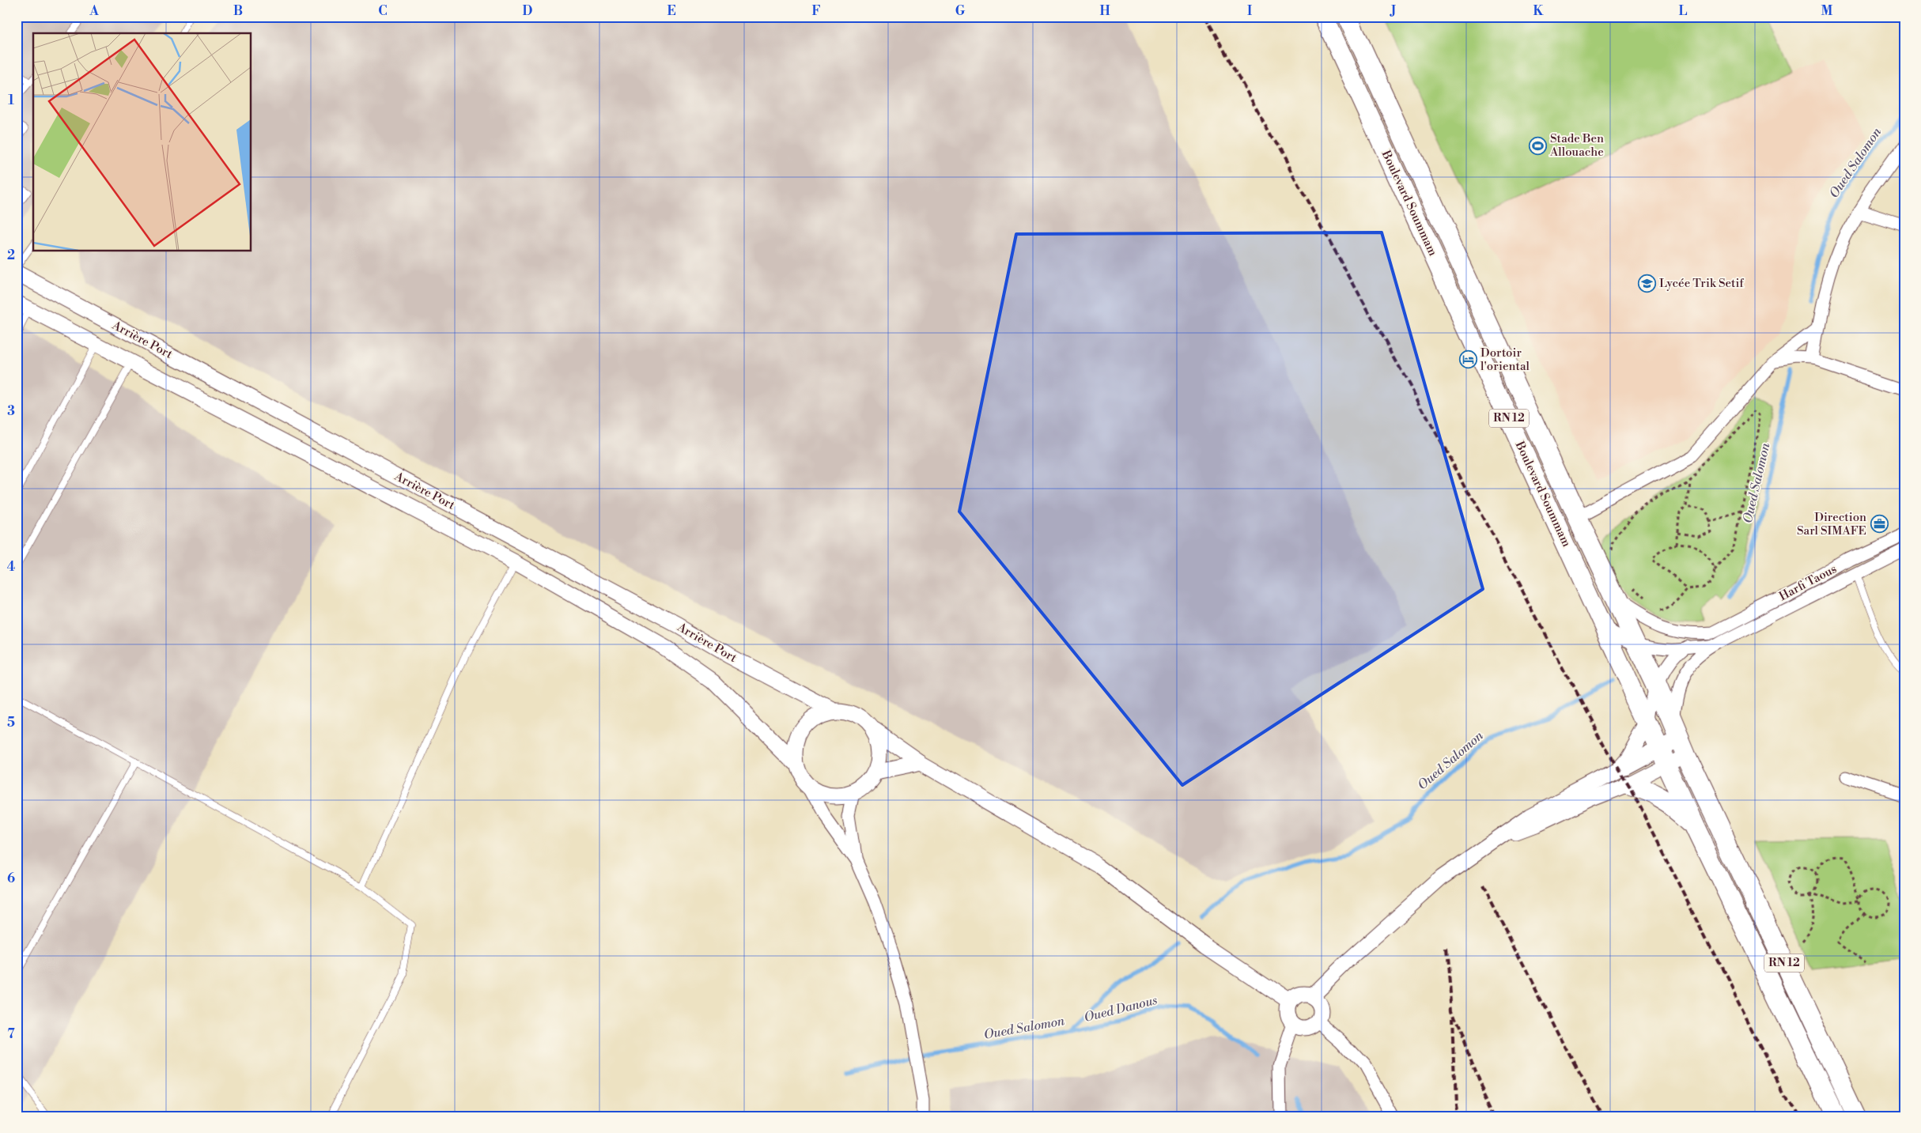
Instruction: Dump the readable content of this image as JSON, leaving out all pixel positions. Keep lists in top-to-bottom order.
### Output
{
  "streets": {
    "main road": ["Boulevard Soummam", "RN 12"],
    "street": ["Arrière Port", "Harfi Taous"]
  },
  "crossings": [
    ["Boulevard Soummam", "RN 12"],
    ["Boulevard Soummam", "Harfi Taous"]
  ],
  "water": ["Oued Salomon", "Oued Danous"],
  "places": {
    "sports": ["Stade Ben Allouache"],
    "school or university": ["Lycée Trik Setif"],
    "hotel": ["Dortoir l'oriental"],
    "office": ["Direction Sarl SIMAFE"]
  },
  "grid": {
    "columns": [
      "A",
      "B",
      "C",
      "D",
      "E",
      "F",
      "G",
      "H",
      "I",
      "J",
      "K",
      "L",
      "M"
    ],
    "rows": [
      "1",
      "2",
      "3",
      "4",
      "5",
      "6",
      "7"
    ]
  }
}
